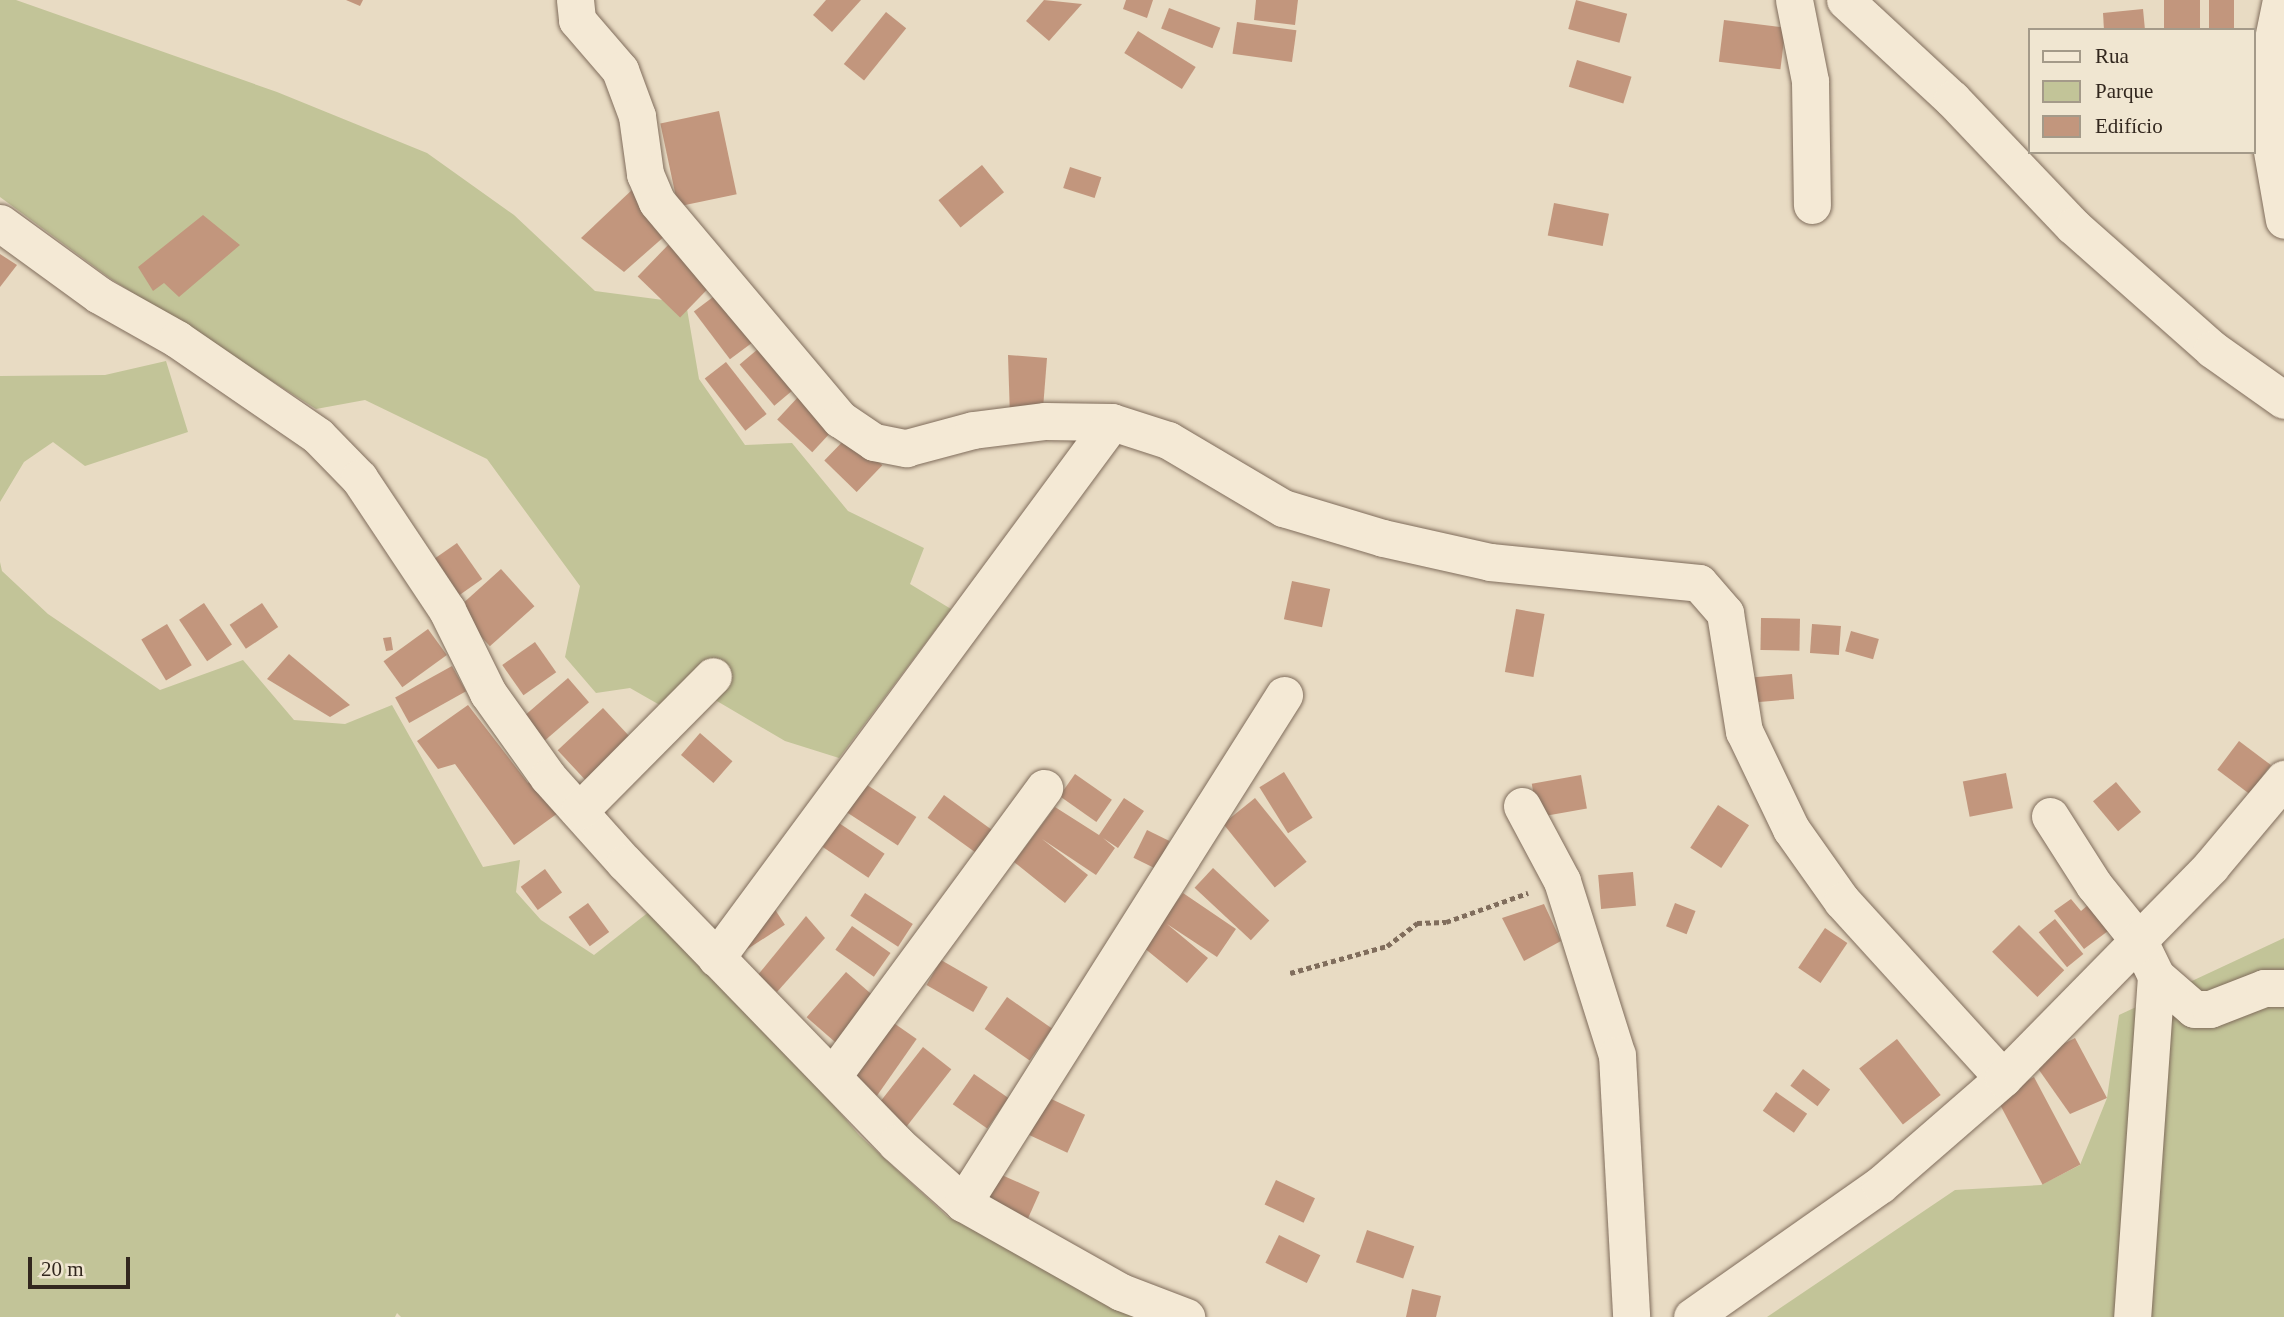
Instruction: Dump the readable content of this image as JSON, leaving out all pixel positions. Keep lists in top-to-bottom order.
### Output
{
  "legend": ["Rua", "Parque", "Edifício"],
  "scale_bar": "20 m"
}
